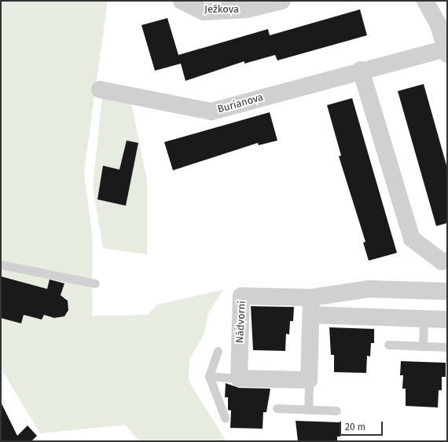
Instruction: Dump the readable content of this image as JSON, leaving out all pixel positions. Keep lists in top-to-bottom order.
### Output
{
  "streets": {
    "street": ["Ježkova", "Burianova", "Nádvorní"]
  },
  "scale_bar": "20 m"
}
